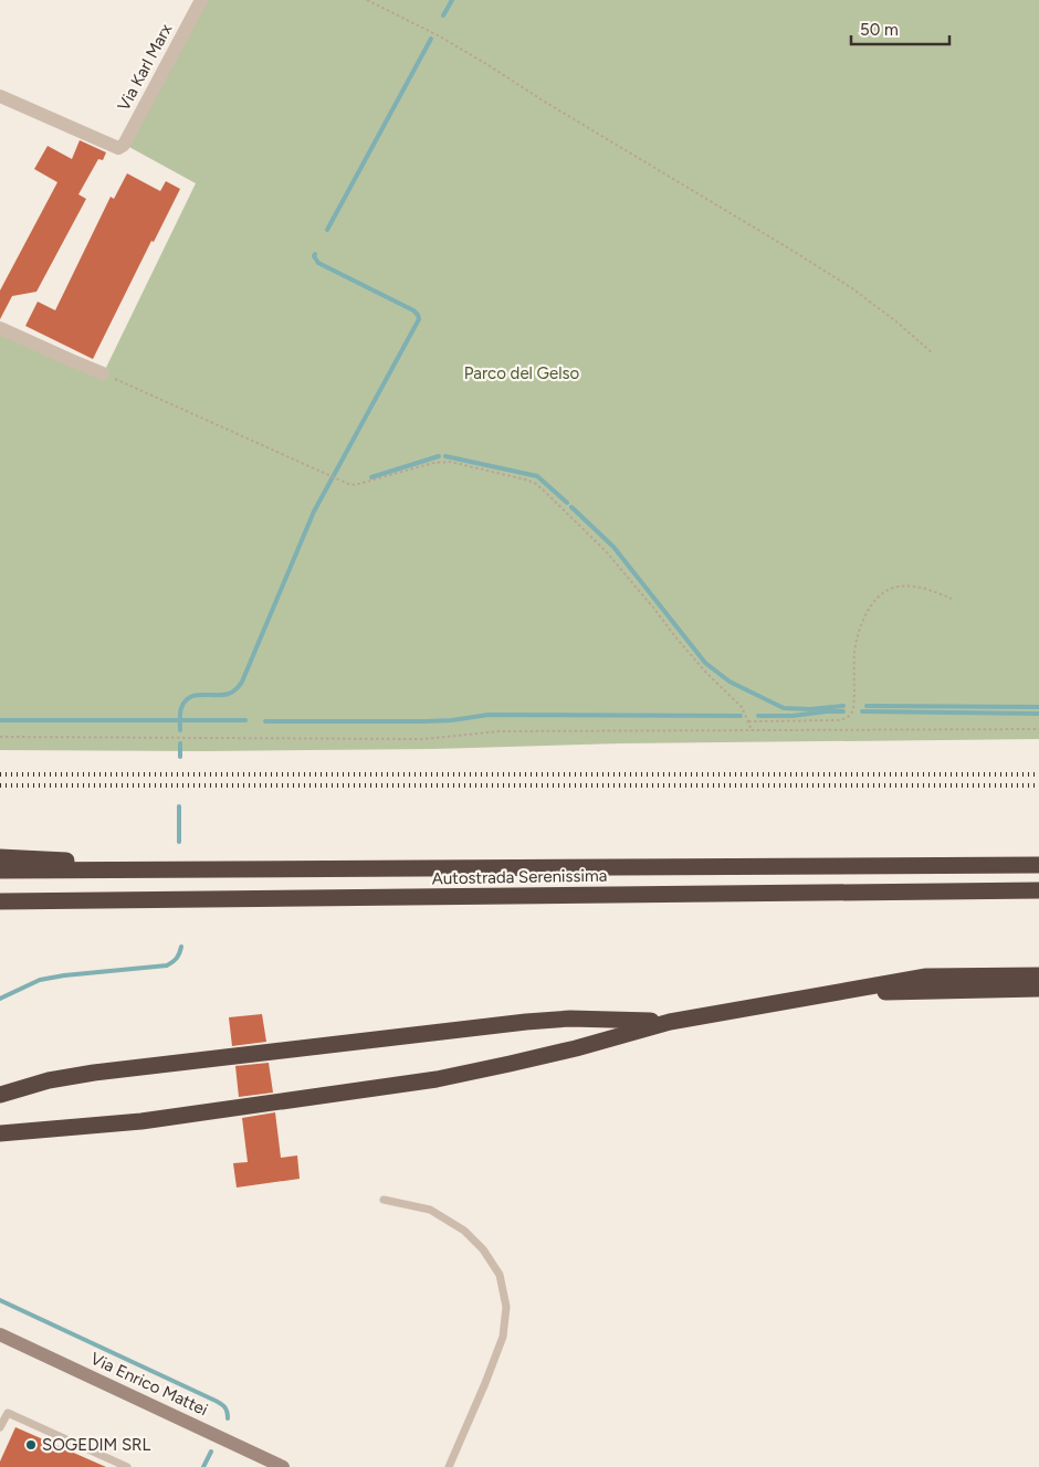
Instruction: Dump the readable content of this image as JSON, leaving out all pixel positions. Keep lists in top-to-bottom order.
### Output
{
  "streets": {
    "highway": ["Autostrada Serenissima"],
    "street": ["Via Karl Marx", "Via Enrico Mattei"]
  },
  "parks": ["Parco del Gelso"],
  "places": ["SOGEDIM SRL"],
  "scale_bar": "50 m"
}
